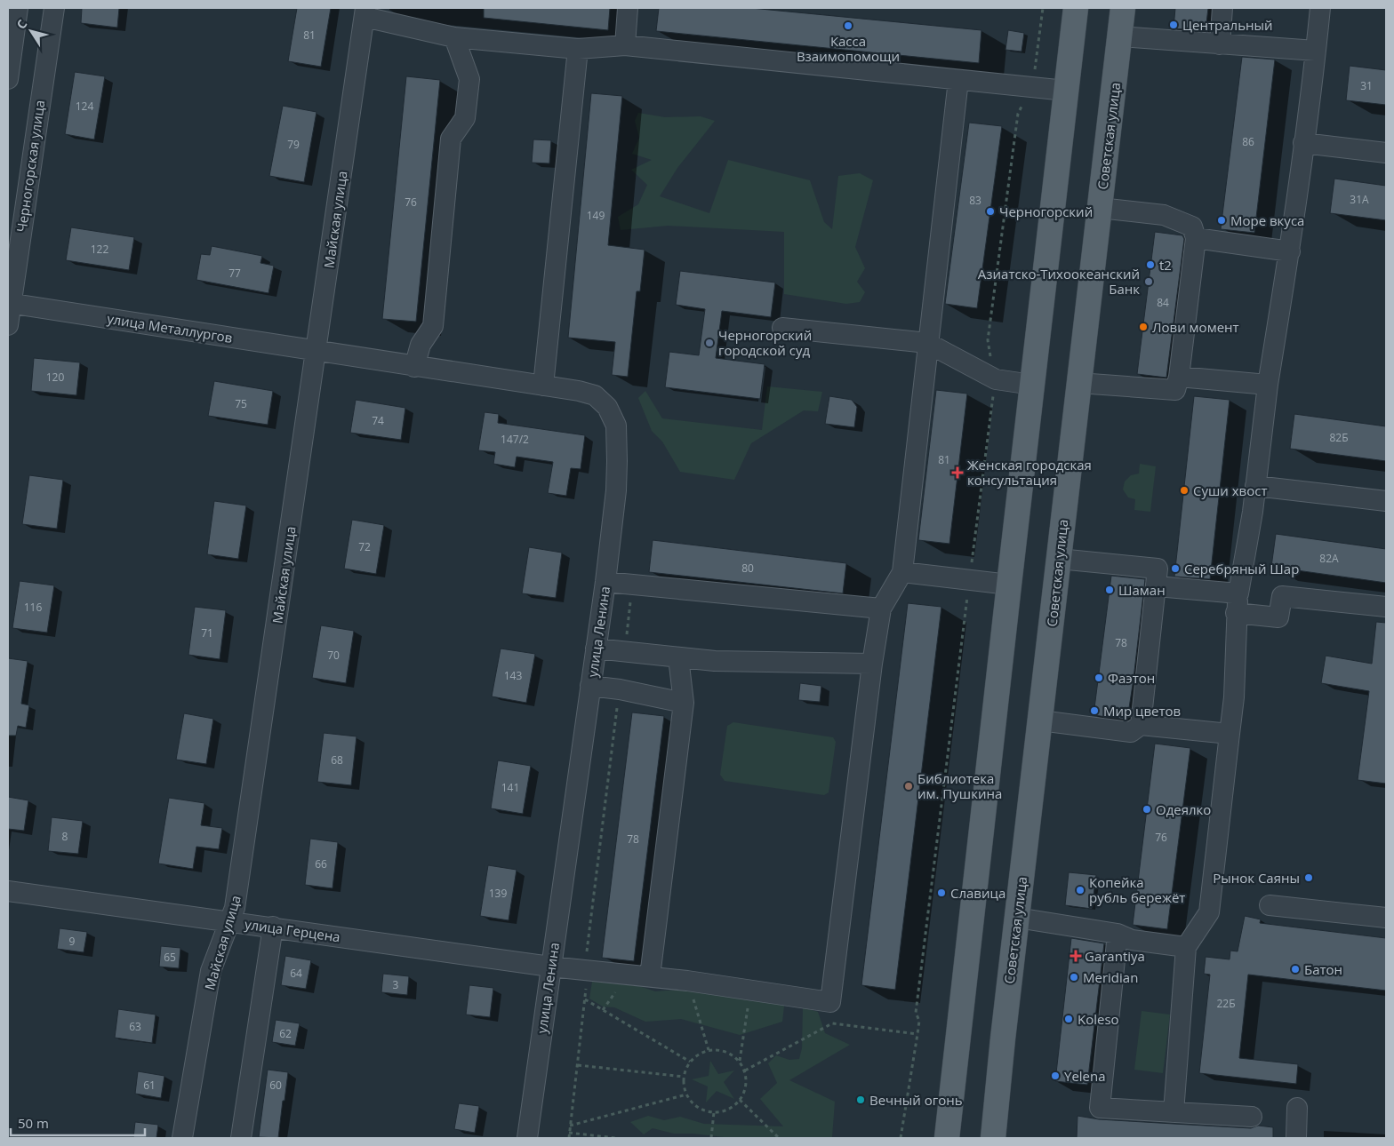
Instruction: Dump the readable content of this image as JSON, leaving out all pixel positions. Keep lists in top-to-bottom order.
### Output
{
  "streets": {
    "main road": ["Советская улица"],
    "street": [
      "Черногорская улица",
      "Майская улица",
      "улица Металлургов",
      "улица Ленина",
      "улица Герцена"
    ]
  },
  "crossings": [
    ["Черногорская улица", "улица Металлургов"],
    ["Майская улица", "улица Металлургов"],
    ["Майская улица", "улица Ленина"],
    ["Майская улица", "улица Герцена"],
    ["улица Металлургов", "улица Ленина"],
    ["улица Ленина", "улица Герцена"]
  ],
  "places": {
    "other": [
      "Центральный",
      "Касса Взаимопомощи",
      "Черногорский",
      "Море вкуса",
      "t2",
      "Азиатско-Тихоокеанский Банк",
      "Лови момент",
      "Черногорский городской суд",
      "Суши хвост",
      "Серебряный Шар",
      "Шаман",
      "Фаэтон",
      "Мир цветов",
      "Библиотека им. Пушкина",
      "Одеялко",
      "Рынок Саяны",
      "Копейка рубль бережёт",
      "Славица",
      "Батон",
      "Meridian",
      "Koleso",
      "Yelena",
      "Вечный огонь"
    ],
    "health": ["Женская городская консультация", "Garantiya"]
  },
  "house_numbers": [
    "81",
    "31",
    "124",
    "86",
    "79",
    "31А",
    "83",
    "76",
    "149",
    "122",
    "77",
    "84",
    "120",
    "75",
    "74",
    "82Б",
    "147/2",
    "81",
    "72",
    "82А",
    "80",
    "116",
    "71",
    "78",
    "70",
    "143",
    "68",
    "141",
    "8",
    "76",
    "78",
    "66",
    "139",
    "9",
    "65",
    "64",
    "3",
    "22Б",
    "63",
    "62",
    "61",
    "60"
  ],
  "scale_bar": "50 m",
  "north": "top left"
}
